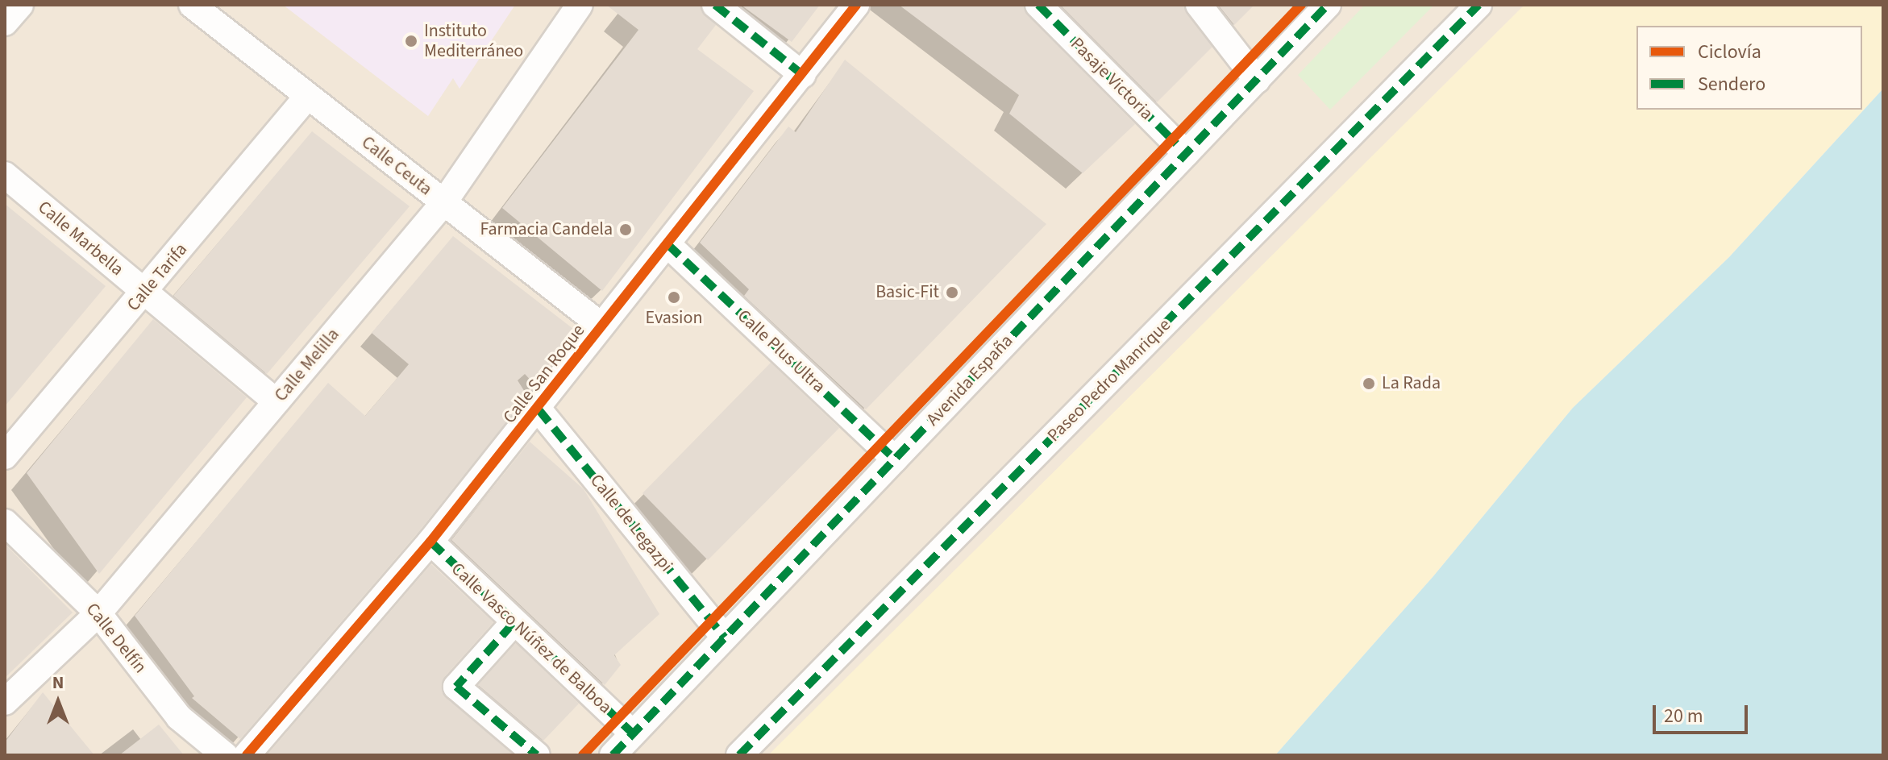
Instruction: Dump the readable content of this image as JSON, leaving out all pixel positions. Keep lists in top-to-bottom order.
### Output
{
  "streets": {
    "street": [
      "Pasaje Victoria",
      "Calle Ceuta",
      "Calle Marbella",
      "Calle Tarifa",
      "Calle Plus Ultra",
      "Calle Melilla",
      "Calle San Roque",
      "Avenida España",
      "Paseo Pedro Manrique",
      "Calle de Legazpi",
      "Calle Delfín",
      "Calle Vasco Núñez de Balboa"
    ]
  },
  "crossings": [
    ["Pasaje Victoria", "Avenida España"],
    ["Calle Ceuta", "Calle Tarifa"],
    ["Calle Ceuta", "Calle Melilla"],
    ["Calle Ceuta", "Calle San Roque"],
    ["Calle Marbella", "Calle Tarifa"],
    ["Calle Marbella", "Calle Melilla"],
    ["Calle Plus Ultra", "Calle San Roque"],
    ["Calle Plus Ultra", "Avenida España"],
    ["Calle Melilla", "Calle Delfín"],
    ["Calle San Roque", "Calle de Legazpi"],
    ["Calle San Roque", "Calle Vasco Núñez de Balboa"],
    ["Avenida España", "Calle de Legazpi"],
    ["Avenida España", "Calle Vasco Núñez de Balboa"]
  ],
  "places": [
    "Instituto Mediterráneo",
    "Farmacia Candela",
    "Basic-Fit",
    "Evasion",
    "La Rada"
  ],
  "legend": ["Ciclovía", "Sendero"],
  "scale_bar": "20 m",
  "north": "top"
}
